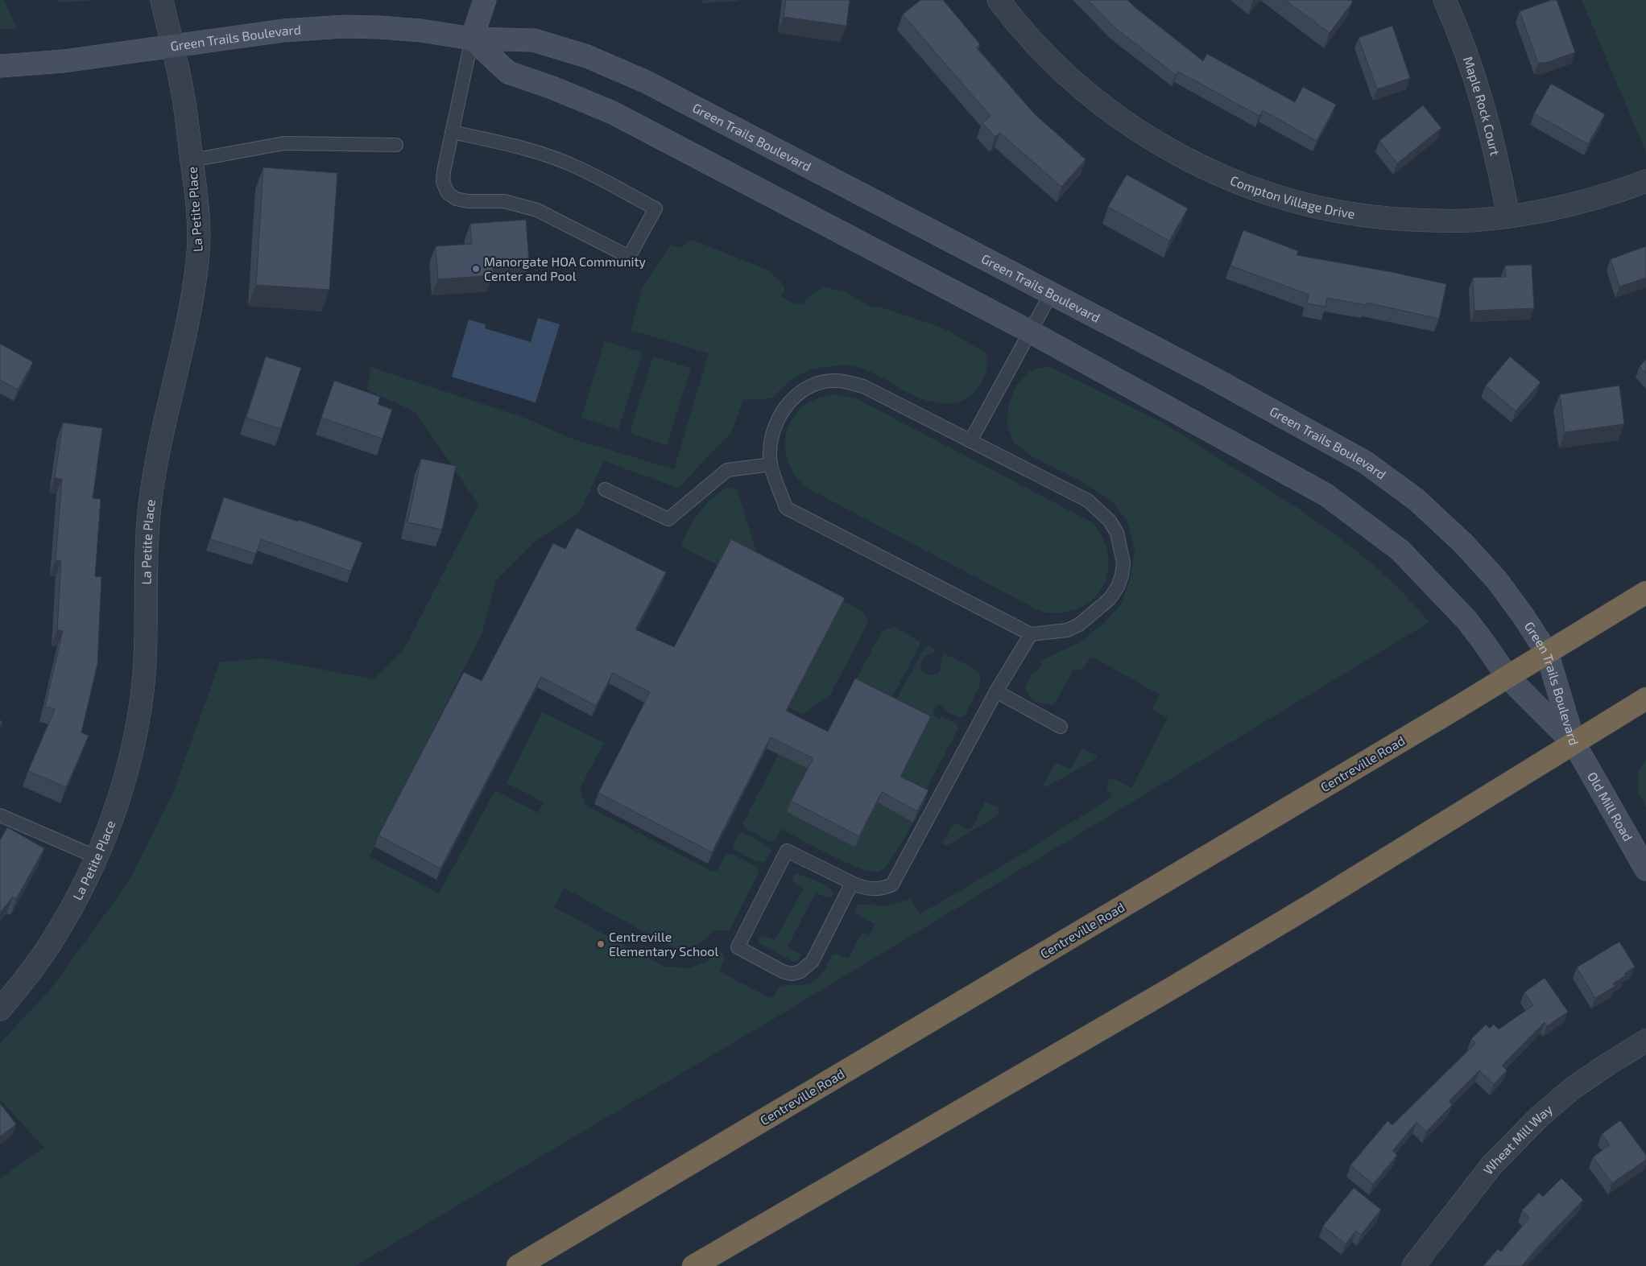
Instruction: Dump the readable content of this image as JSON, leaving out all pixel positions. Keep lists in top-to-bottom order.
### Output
{
  "streets": {
    "highway": ["Centreville Road"],
    "street": [
      "Green Trails Boulevard",
      "Maple Rock Court",
      "Compton Village Drive",
      "La Petite Place",
      "Old Mill Road",
      "Wheat Mill Way"
    ]
  },
  "crossings": [
    ["Green Trails Boulevard", "La Petite Place"],
    ["Green Trails Boulevard", "Centreville Road"],
    ["Green Trails Boulevard", "Old Mill Road"],
    ["Maple Rock Court", "Compton Village Drive"]
  ],
  "places": ["Manorgate HOA Community Center and Pool", "Centreville Elementary School"]
}
